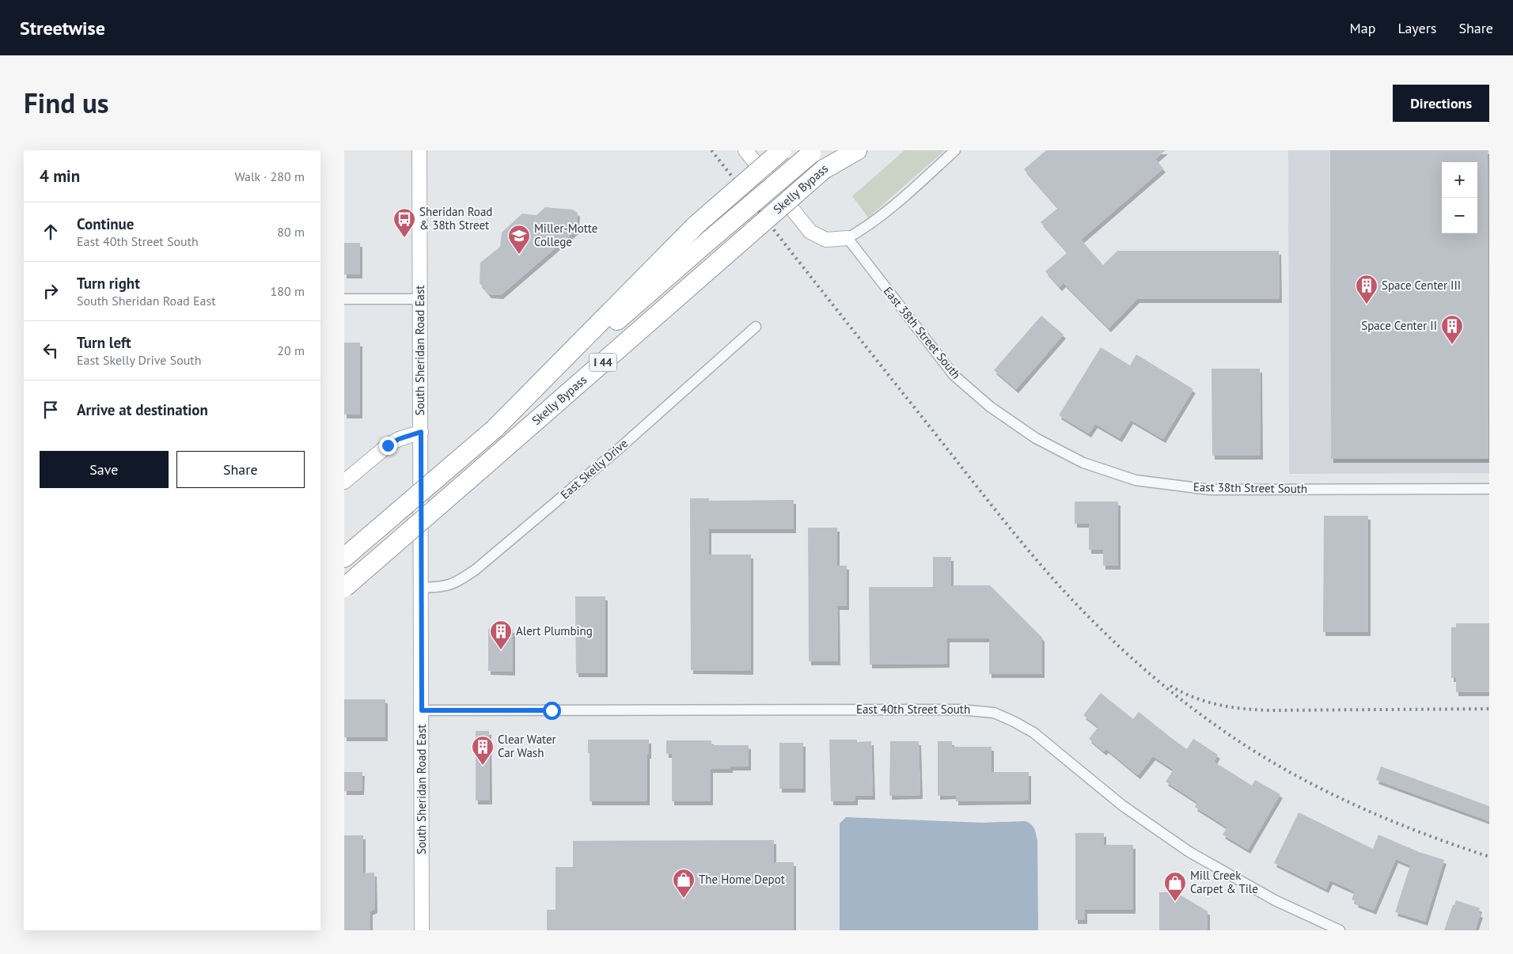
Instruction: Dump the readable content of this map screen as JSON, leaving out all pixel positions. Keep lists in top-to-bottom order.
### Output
{
  "streets": {
    "highway": ["Skelly Bypass", "I 44"],
    "main road": ["South Sheridan Road East"],
    "street": ["East 38th Street South", "East Skelly Drive", "East 40th Street South"]
  },
  "crossings": [
    ["South Sheridan Road East", "East Skelly Drive"],
    ["South Sheridan Road East", "East 40th Street South"]
  ],
  "places": {
    "bus stop": ["Sheridan Road & 38th Street"],
    "school or university": ["Miller-Motte College"],
    "building": [
      "Space Center III",
      "Space Center II",
      "Alert Plumbing",
      "Clear Water Car Wash"
    ],
    "shop": ["The Home Depot", "Mill Creek Carpet & Tile"]
  },
  "page": {
    "header": "Streetwise",
    "nav": ["Map", "Layers", "Share"],
    "title": "Find us",
    "buttons": [
      "Directions",
      ["Save", "Share"]
    ],
    "heading": ["4 min", "Walk · 280 m"],
    "map_buttons": ["+", "−"],
    "list": [
      ["Continue", "East 40th Street South", "80 m"],
      ["Turn right", "South Sheridan Road East", "180 m"],
      ["Turn left", "East Skelly Drive South", "20 m"],
      "Arrive at destination"
    ]
  }
}
